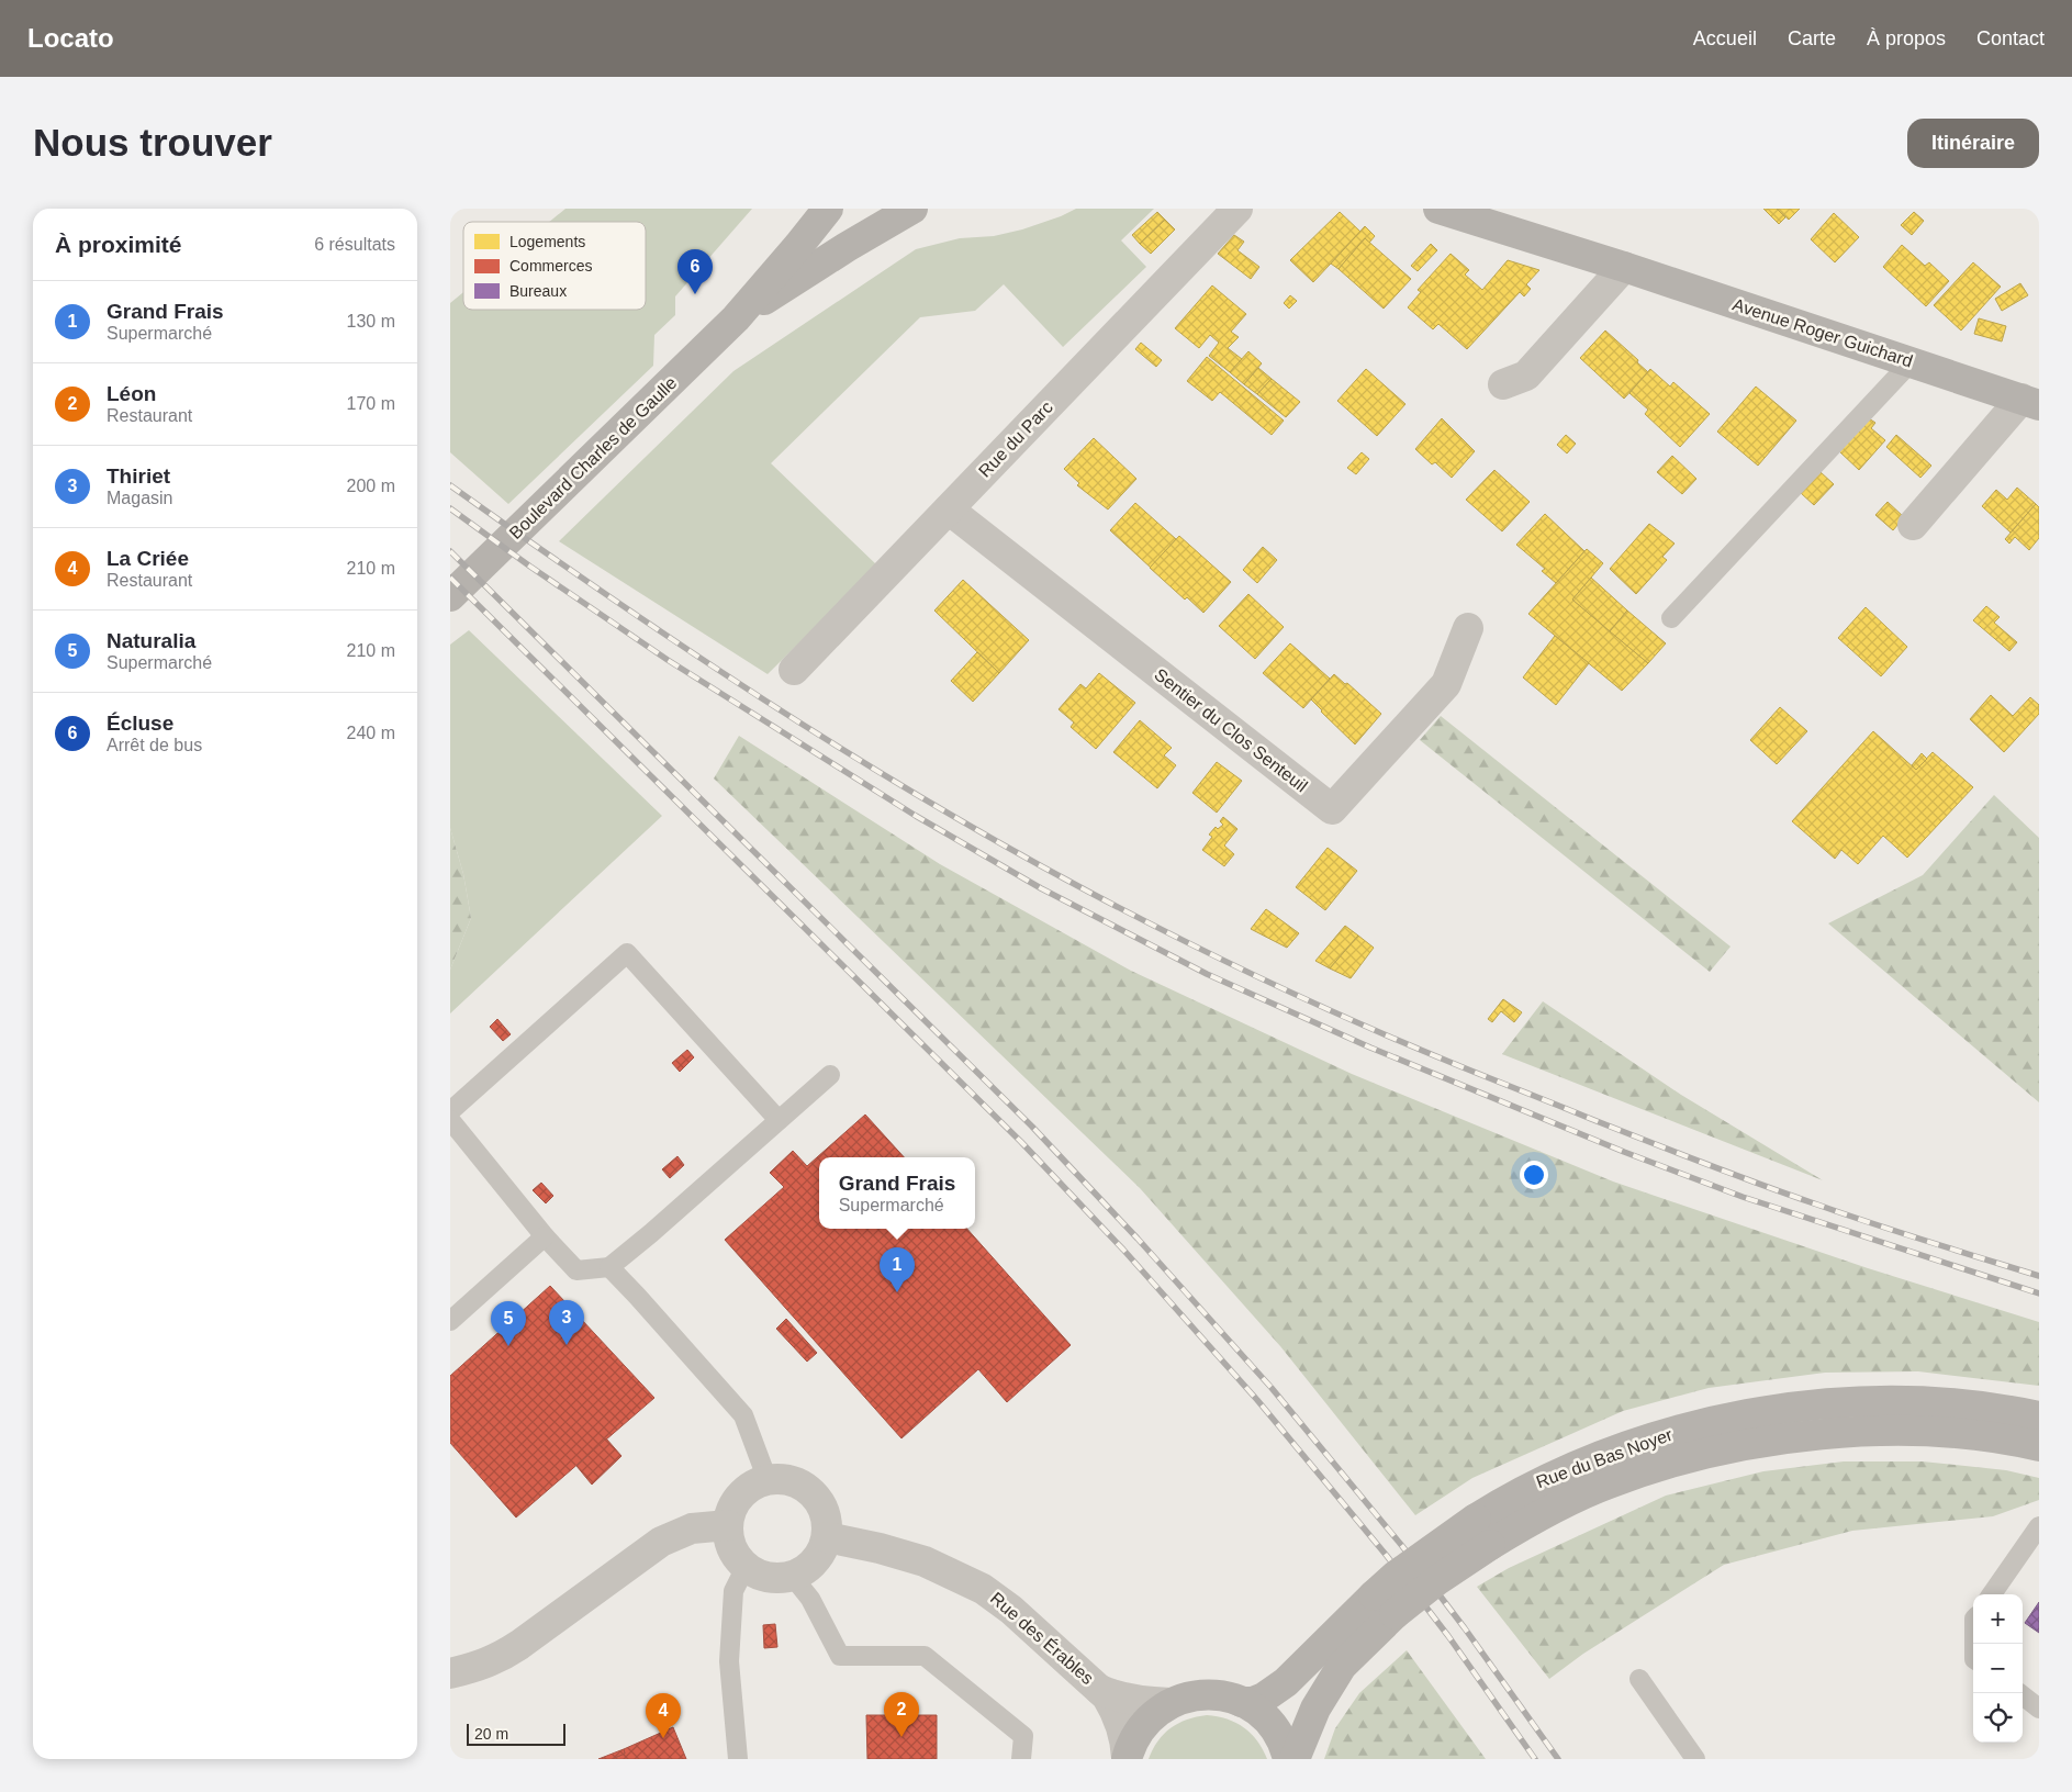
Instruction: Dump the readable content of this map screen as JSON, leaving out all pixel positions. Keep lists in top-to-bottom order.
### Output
{
  "streets": {
    "street": [
      "Avenue Roger Guichard",
      "Rue du Parc",
      "Boulevard Charles de Gaulle",
      "Sentier du Clos Senteuil",
      "Rue du Bas Noyer",
      "Rue des Érables"
    ]
  },
  "crossings": [
    ["Rue du Parc", "Sentier du Clos Senteuil"]
  ],
  "legend": ["Logements", "Commerces", "Bureaux"],
  "scale_bar": "20 m",
  "page": {
    "header": "Locato",
    "nav": [
      "Accueil",
      "Carte",
      "À propos",
      "Contact"
    ],
    "buttons": "Itinéraire",
    "title": "Nous trouver",
    "heading": ["À proximité", "6 résultats"],
    "pins": [
      "6",
      "1",
      "3",
      "5",
      "2",
      "4"
    ],
    "list": [
      {
        "mark": "1",
        "name": "Grand Frais",
        "note": "Supermarché",
        "value": "130 m"
      },
      {
        "mark": "2",
        "name": "Léon",
        "note": "Restaurant",
        "value": "170 m"
      },
      {
        "mark": "3",
        "name": "Thiriet",
        "note": "Magasin",
        "value": "200 m"
      },
      {
        "mark": "4",
        "name": "La Criée",
        "note": "Restaurant",
        "value": "210 m"
      },
      {
        "mark": "5",
        "name": "Naturalia",
        "note": "Supermarché",
        "value": "210 m"
      },
      {
        "mark": "6",
        "name": "Écluse",
        "note": "Arrêt de bus",
        "value": "240 m"
      }
    ],
    "popup": ["Grand Frais", "Supermarché"],
    "map_buttons": ["+", "−"],
    "scale": "20 m"
  }
}
